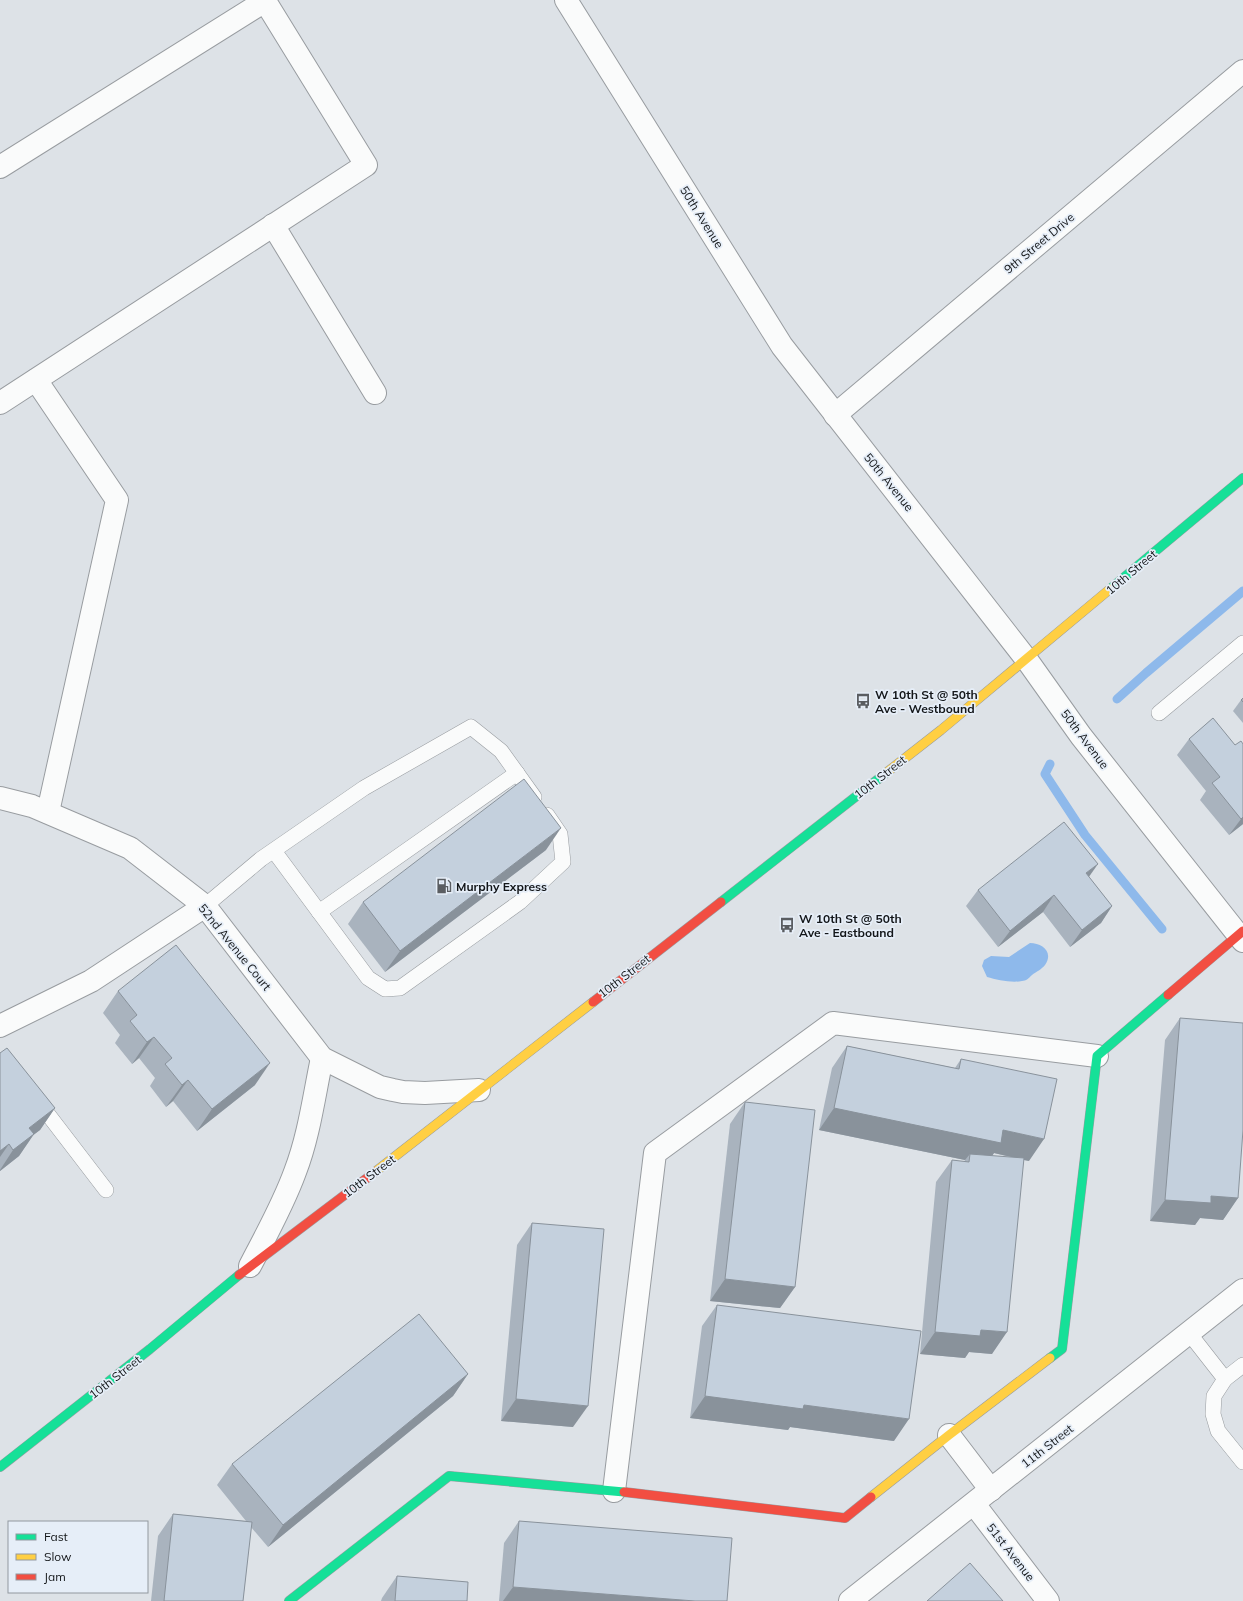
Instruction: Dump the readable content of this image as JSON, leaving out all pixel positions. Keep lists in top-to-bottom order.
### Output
{
  "streets": {
    "main road": ["10th Street"],
    "street": [
      "50th Avenue",
      "9th Street Drive",
      "52nd Avenue Court",
      "11th Street",
      "51st Avenue"
    ]
  },
  "crossings": [
    ["50th Avenue", "9th Street Drive"],
    ["50th Avenue", "10th Street"],
    ["10th Street", "52nd Avenue Court"],
    ["11th Street", "51st Avenue"]
  ],
  "places": {
    "bus stop": ["W 10th St @ 50th Ave - Westbound", "W 10th St @ 50th Ave - Eastbound"],
    "fuel station": ["Murphy Express"]
  },
  "legend": ["Fast", "Slow", "Jam"]
}
